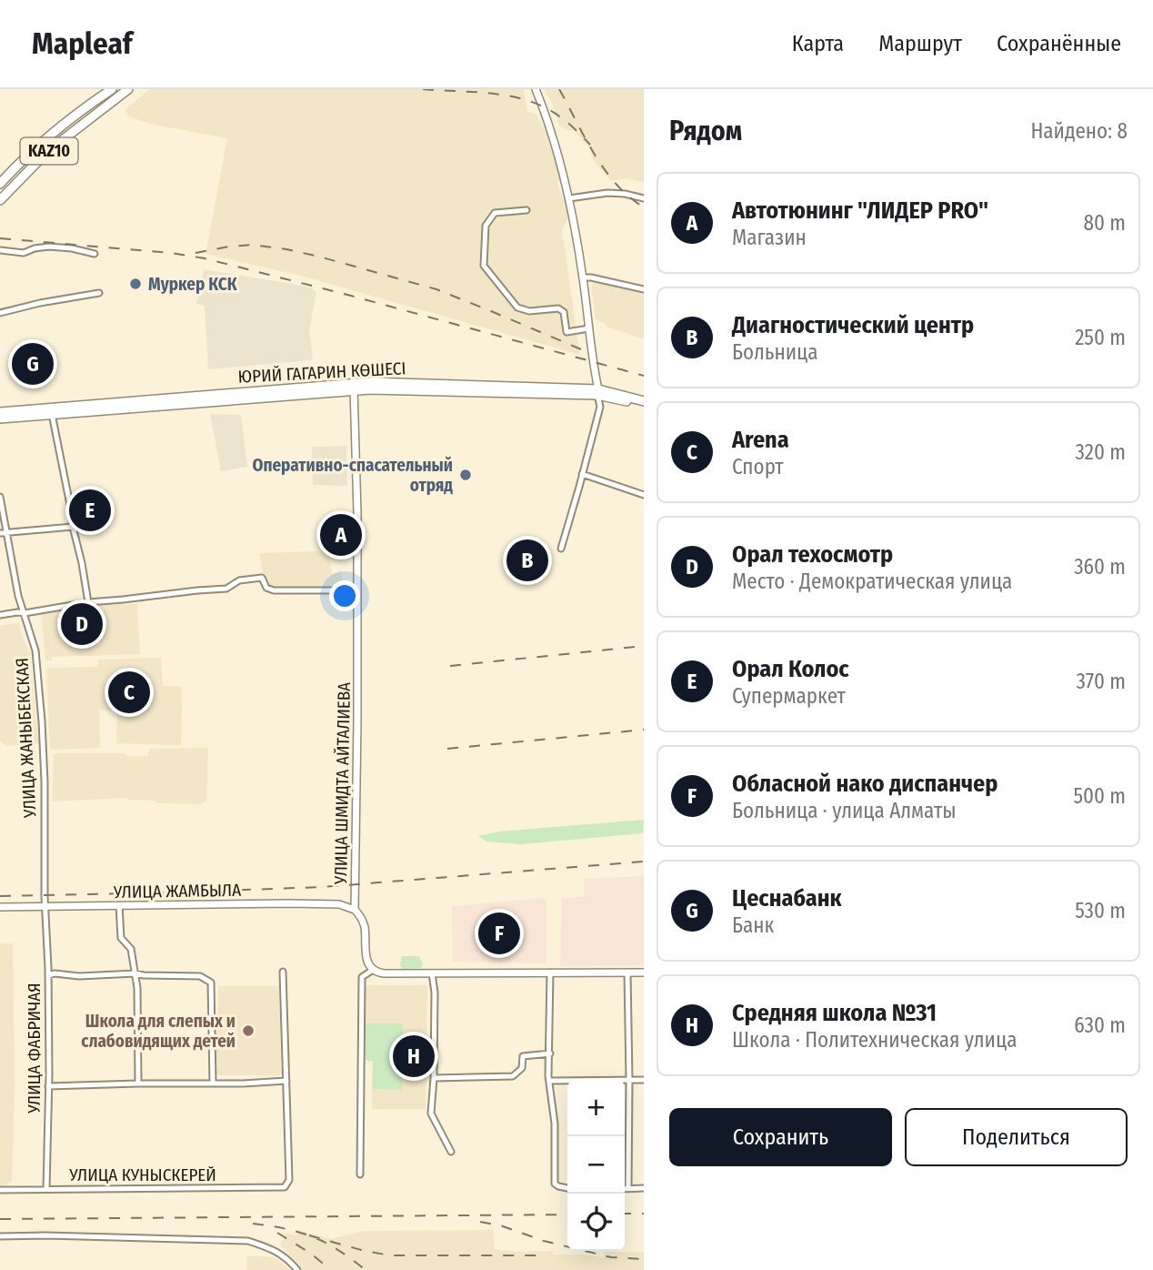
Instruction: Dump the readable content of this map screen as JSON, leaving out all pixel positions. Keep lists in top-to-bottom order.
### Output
{
  "streets": {
    "main road": ["KAZ10", "ЮРИЙ ГАГАРИН КӨШЕСІ"],
    "street": [
      "УЛИЦА ЖАНЫБЕКСКАЯ",
      "УЛИЦА ШМИДТА АЙТАЛИЕВА",
      "УЛИЦА ЖАМБЫЛА",
      "УЛИЦА ФАБРИЧАЯ",
      "УЛИЦА КУНЫСКЕРЕЙ"
    ]
  },
  "crossings": [
    ["ЮРИЙ ГАГАРИН КӨШЕСІ", "УЛИЦА ШМИДТА АЙТАЛИЕВА"],
    ["УЛИЦА ЖАНЫБЕКСКАЯ", "УЛИЦА ЖАМБЫЛА"],
    ["УЛИЦА ЖАНЫБЕКСКАЯ", "УЛИЦА ФАБРИЧАЯ"],
    ["УЛИЦА ШМИДТА АЙТАЛИЕВА", "УЛИЦА ЖАМБЫЛА"],
    ["УЛИЦА ЖАМБЫЛА", "УЛИЦА ФАБРИЧАЯ"],
    ["УЛИЦА ФАБРИЧАЯ", "УЛИЦА КУНЫСКЕРЕЙ"]
  ],
  "places": ["Муркер КСК", "Оперативно-спасательный отряд", "Школа для слепых и слабовидящих детей"],
  "page": {
    "header": "Mapleaf",
    "nav": ["Карта", "Маршрут", "Сохранённые"],
    "heading": ["Рядом", "Найдено: 8"],
    "list": [
      {
        "mark": "A",
        "name": "Автотюнинг \"ЛИДЕР PRO\"",
        "note": "Магазин",
        "value": "80 m"
      },
      {
        "mark": "B",
        "name": "Диагностический центр",
        "note": "Больница",
        "value": "250 m"
      },
      {
        "mark": "C",
        "name": "Arena",
        "note": "Спорт",
        "value": "320 m"
      },
      {
        "mark": "D",
        "name": "Орал техосмотр",
        "note": "Место · Демократическая улица",
        "value": "360 m"
      },
      {
        "mark": "E",
        "name": "Орал Колос",
        "note": "Супермаркет",
        "value": "370 m"
      },
      {
        "mark": "F",
        "name": "Обласной нако диспанчер",
        "note": "Больница · улица Алматы",
        "value": "500 m"
      },
      {
        "mark": "G",
        "name": "Цеснабанк",
        "note": "Банк",
        "value": "530 m"
      },
      {
        "mark": "H",
        "name": "Средняя школа №31",
        "note": "Школа · Политехническая улица",
        "value": "630 m"
      }
    ],
    "pins": [
      "G",
      "E",
      "A",
      "B",
      "D",
      "C",
      "F",
      "H"
    ],
    "map_buttons": ["+", "−"],
    "buttons": ["Сохранить", "Поделиться"]
  }
}
